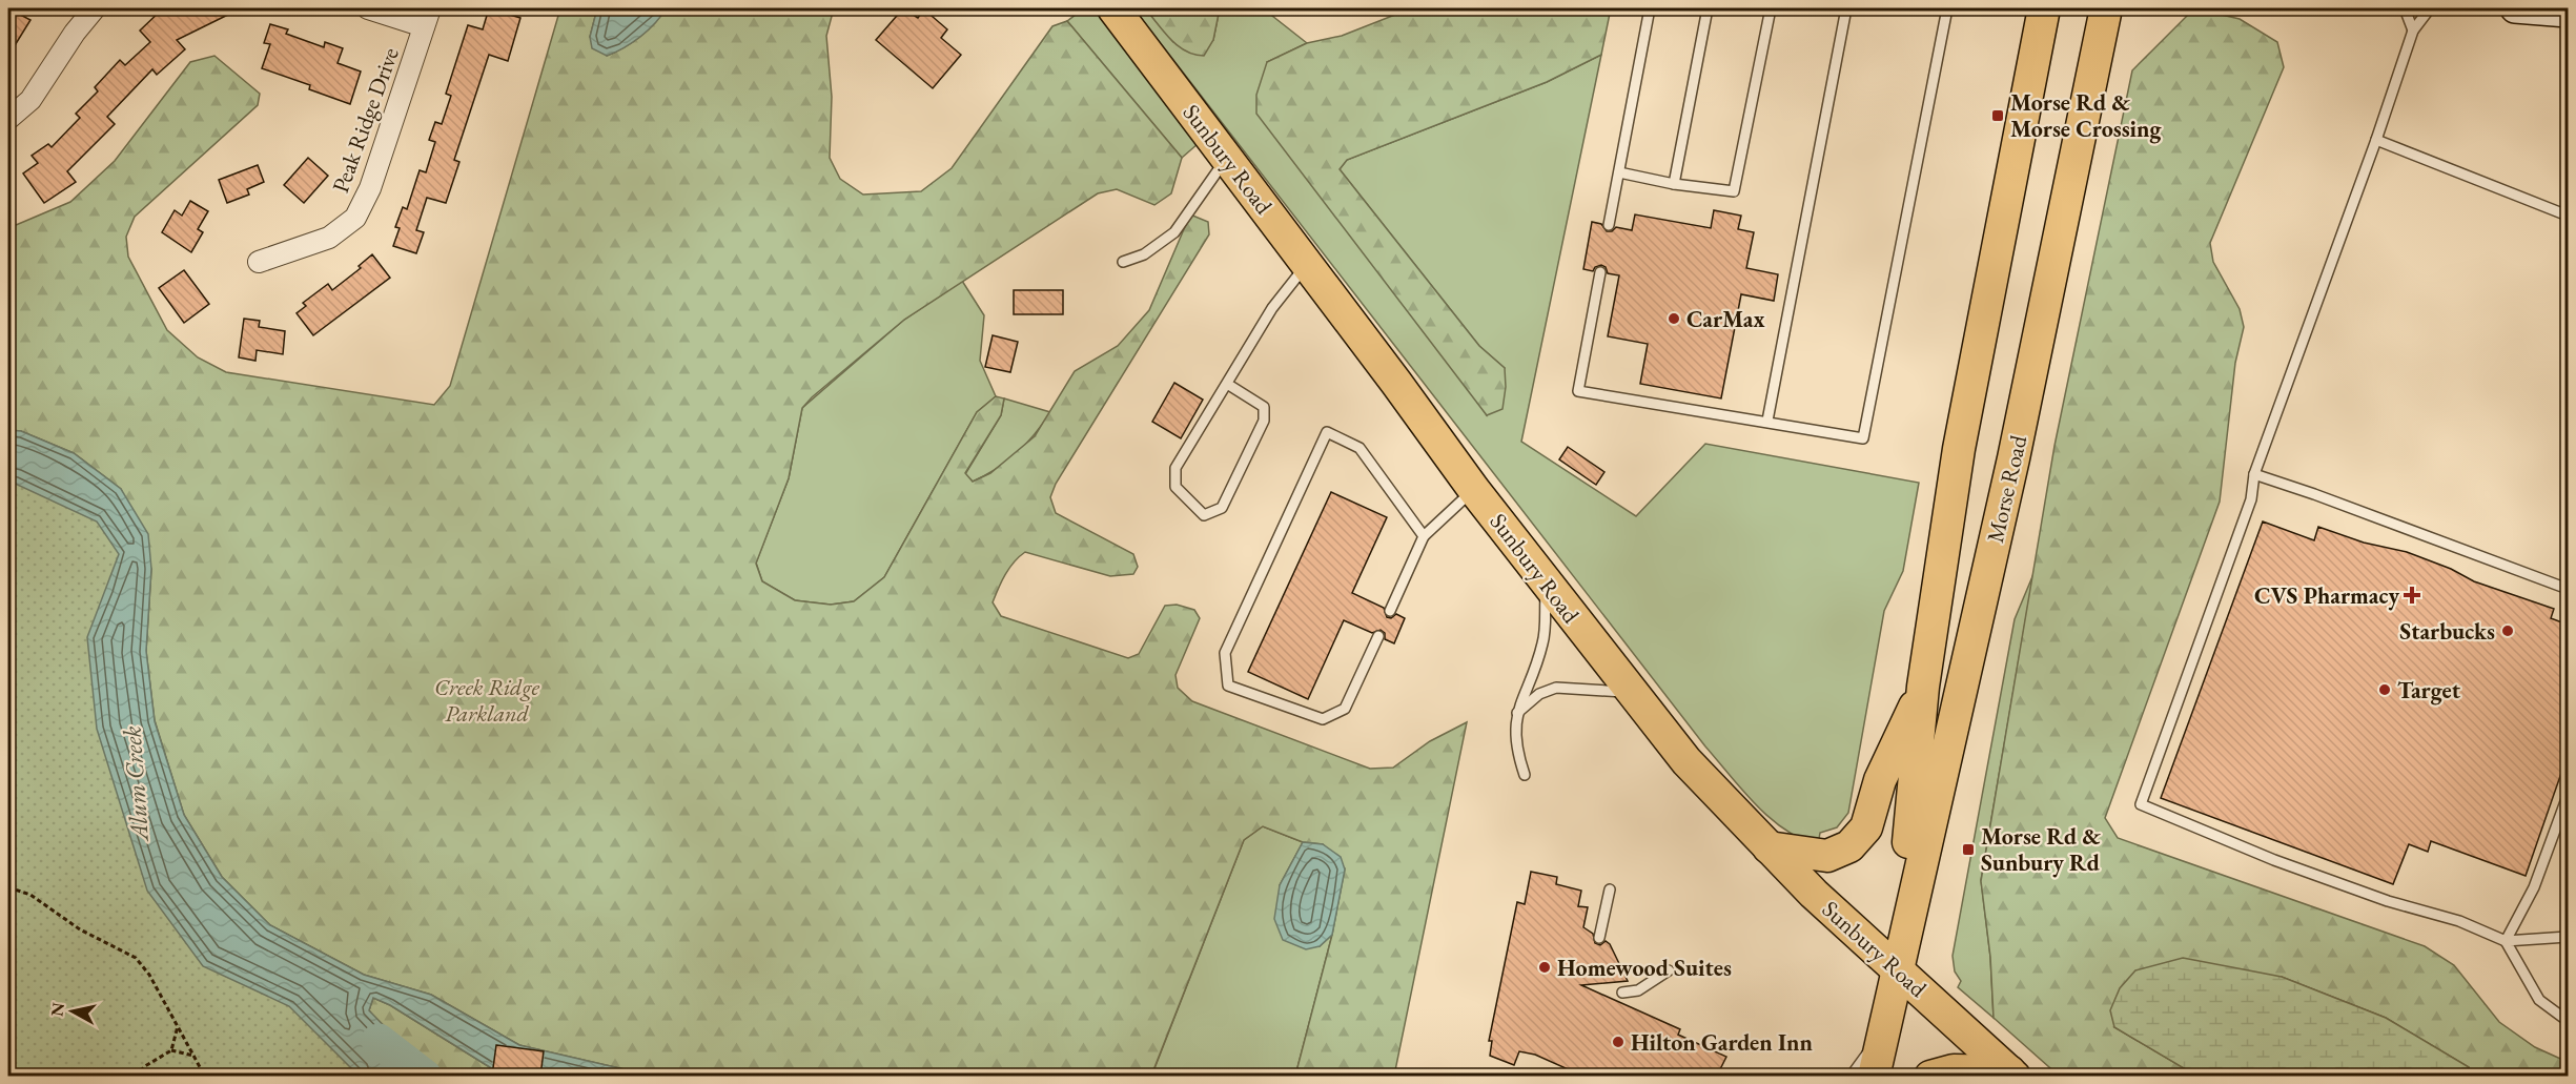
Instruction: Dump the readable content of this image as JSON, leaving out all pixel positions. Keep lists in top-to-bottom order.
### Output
{
  "streets": {
    "main road": ["Sunbury Road", "Morse Road"],
    "street": ["Peak Ridge Drive"]
  },
  "crossings": [
    ["Sunbury Road", "Morse Road"]
  ],
  "water": ["Alum Creek"],
  "parks": ["Creek Ridge Parkland"],
  "places": {
    "transit": ["Morse Rd & Morse Crossing", "Morse Rd & Sunbury Rd"],
    "other": [
      "CarMax",
      "Starbucks",
      "Target",
      "Homewood Suites",
      "Hilton Garden Inn"
    ],
    "health": ["CVS Pharmacy"]
  },
  "north": "left"
}
